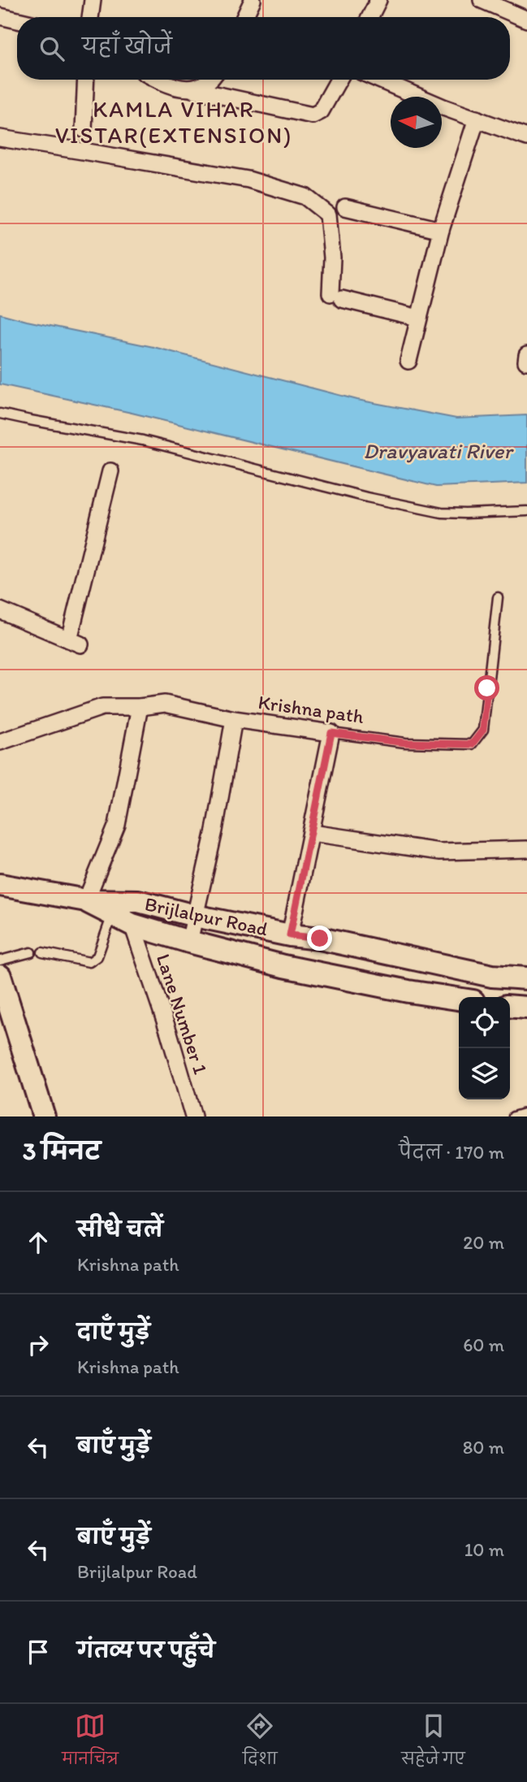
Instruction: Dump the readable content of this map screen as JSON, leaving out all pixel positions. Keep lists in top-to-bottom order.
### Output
{
  "streets": {
    "street": ["Krishna path", "Brijlalpur Road", "Lane Number 1"]
  },
  "crossings": [
    ["Brijlalpur Road", "Lane Number 1"]
  ],
  "districts": ["KAMLA VIHAR VISTAR(EXTENSION)"],
  "water": ["Dravyavati River"],
  "north": "left",
  "page": {
    "search": "यहाँ खोजें",
    "heading": ["3 मिनट", "पैदल · 170 m"],
    "list": [
      ["सीधे चलें", "Krishna path", "20 m"],
      ["दाएँ मुड़ें", "Krishna path", "60 m"],
      ["बाएँ मुड़ें", "80 m"],
      ["बाएँ मुड़ें", "Brijlalpur Road", "10 m"],
      "गंतव्य पर पहुँचे"
    ],
    "nav": ["मानचित्र", "दिशा", "सहेजे गए"]
  }
}
